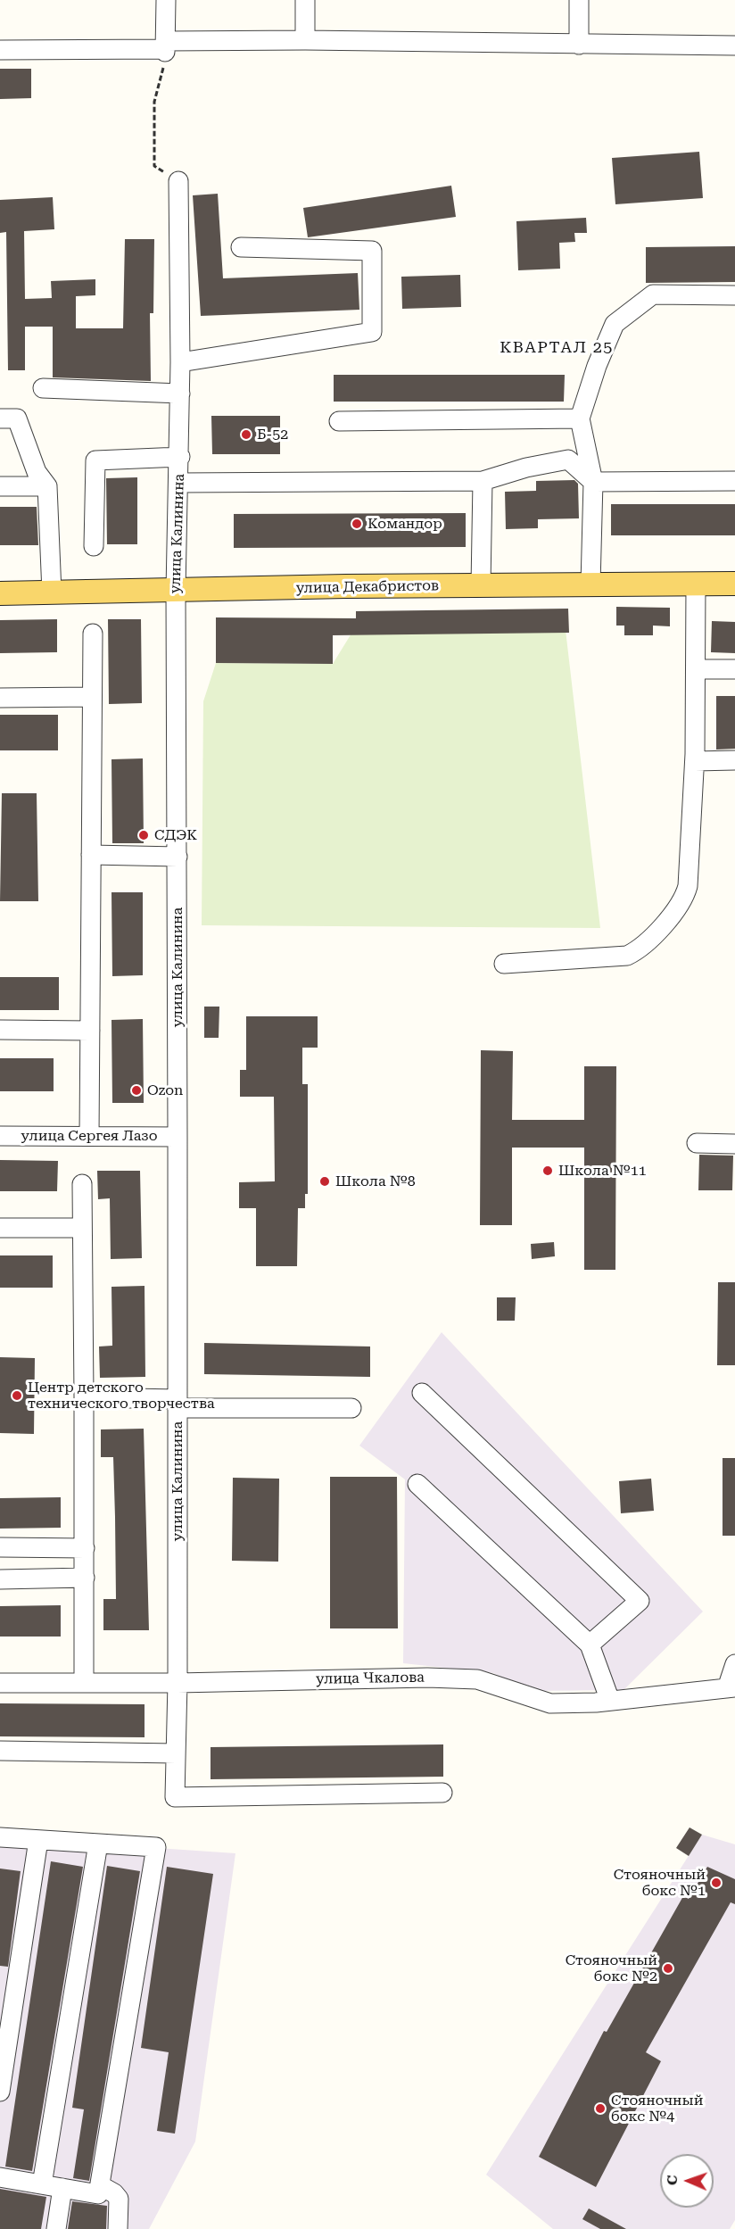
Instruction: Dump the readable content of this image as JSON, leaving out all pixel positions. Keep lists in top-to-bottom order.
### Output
{
  "streets": {
    "main road": ["улица Декабристов"],
    "street": ["улица Калинина", "улица Сергея Лазо", "улица Чкалова"]
  },
  "crossings": [
    ["улица Калинина", "улица Декабристов"],
    ["улица Калинина", "улица Сергея Лазо"],
    ["улица Калинина", "улица Чкалова"]
  ],
  "districts": ["КВАРТАЛ 25"],
  "places": [
    "Б-52",
    "Командор",
    "СДЭК",
    "Ozon",
    "Школа №11",
    "Школа №8",
    "Центр детского технического творчества",
    "Стояночный бокс №1",
    "Стояночный бокс №2",
    "Стояночный бокс №4"
  ],
  "north": "left"
}
